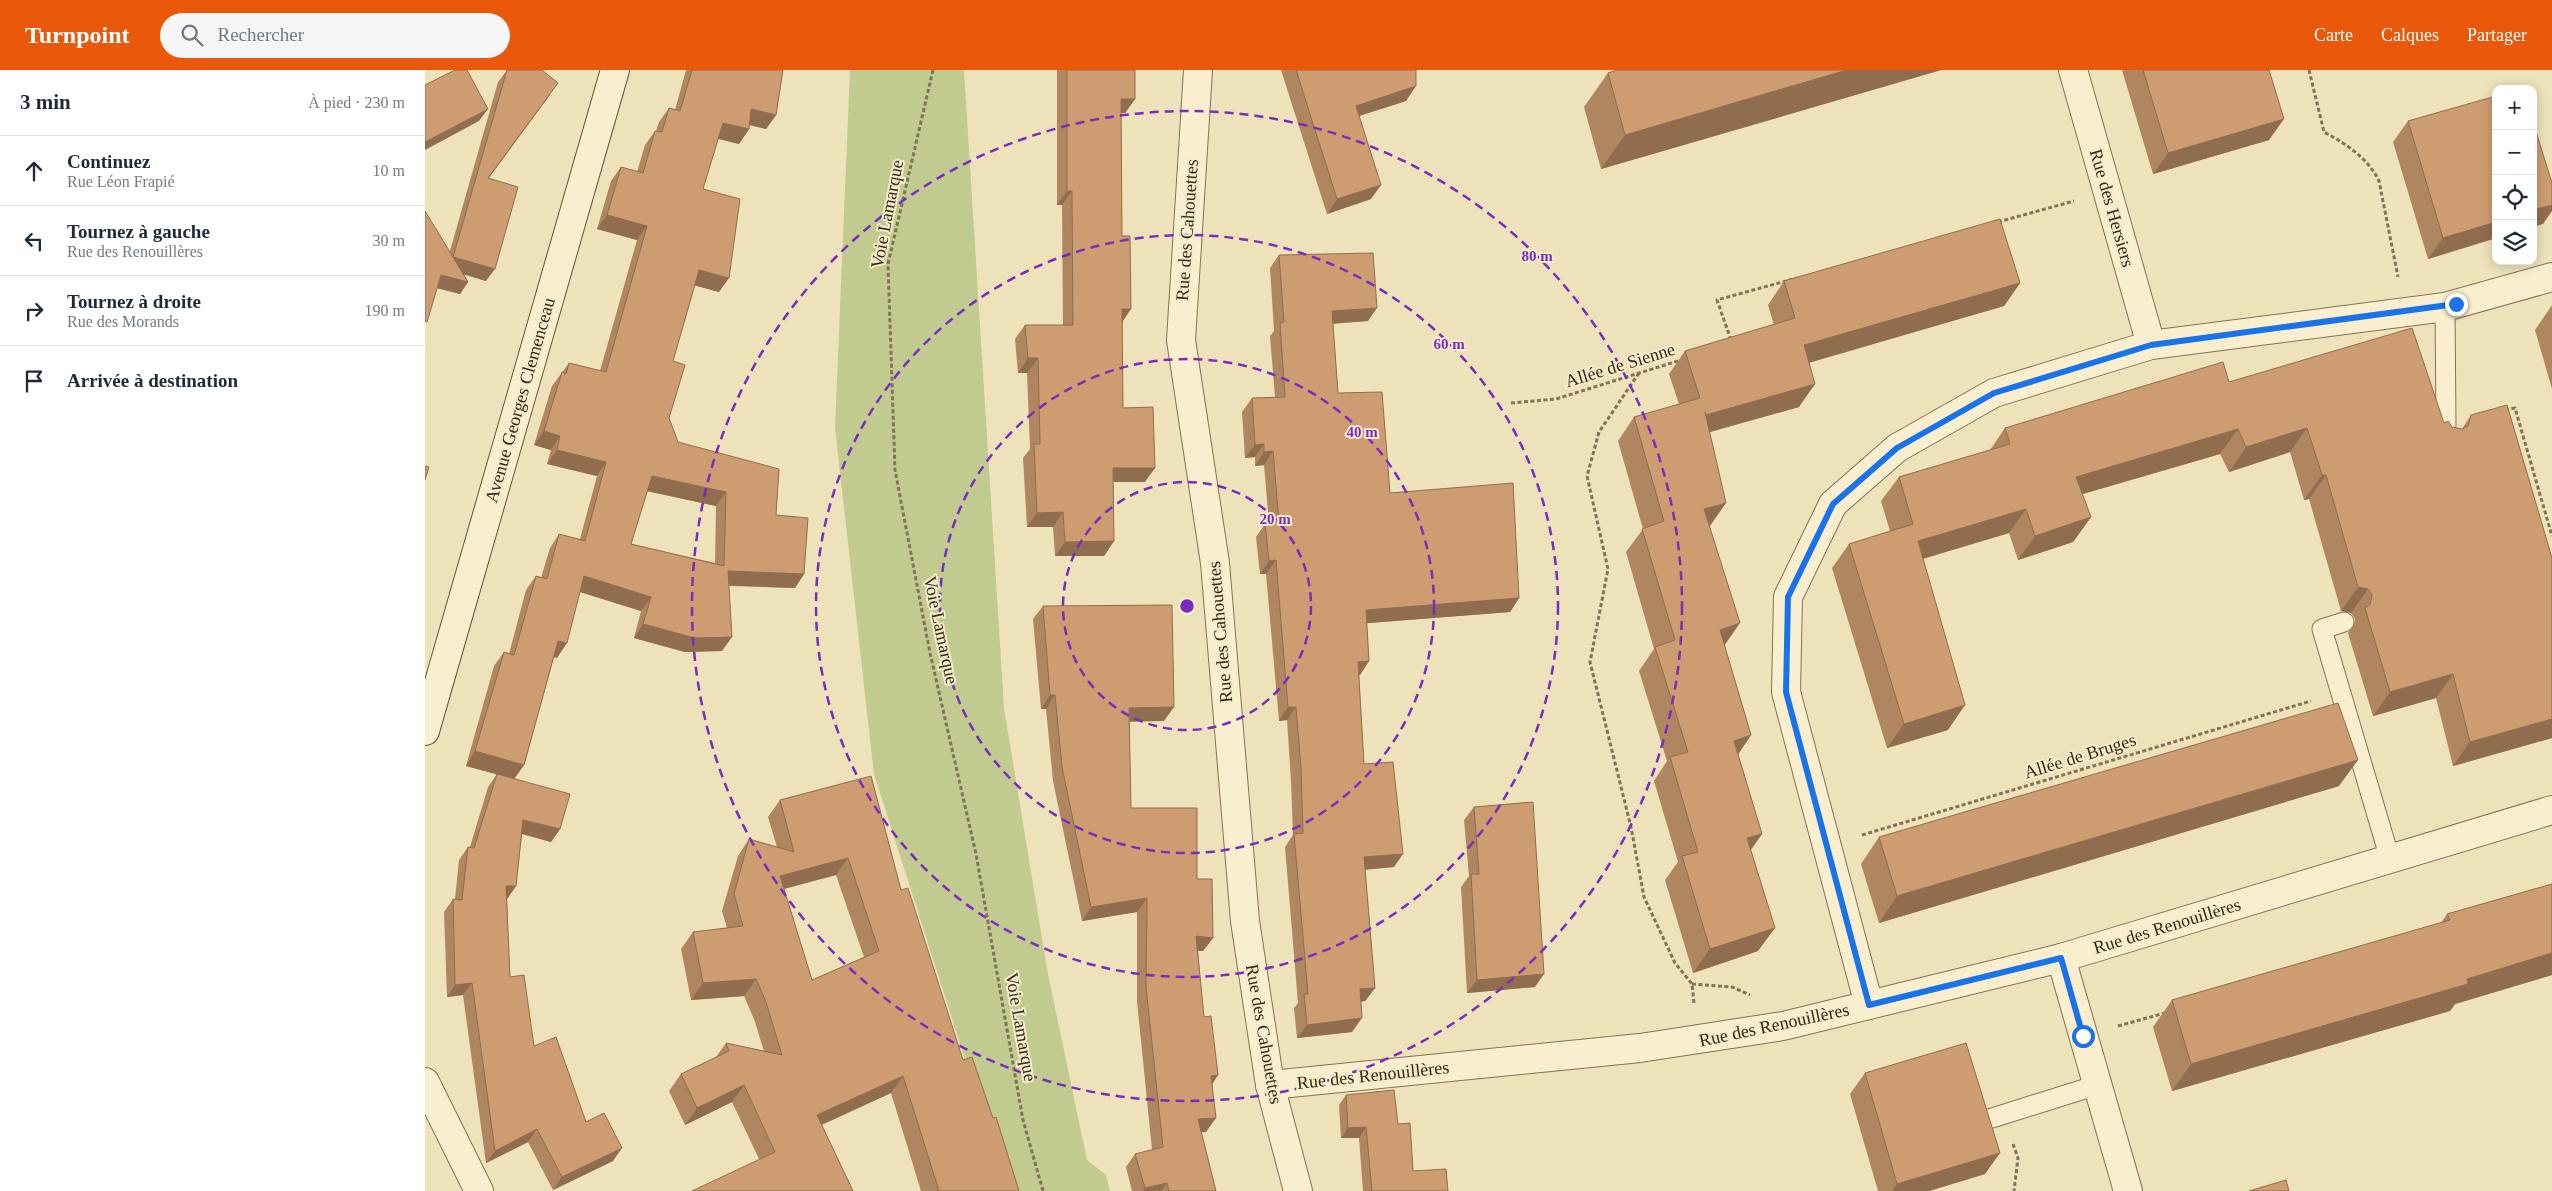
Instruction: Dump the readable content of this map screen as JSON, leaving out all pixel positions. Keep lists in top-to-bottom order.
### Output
{
  "streets": {
    "street": [
      "Rue des Hersiers",
      "Rue des Cahouettes",
      "Avenue Georges Clemenceau",
      "Rue des Renouillères"
    ],
    "path": ["Voie Lamarque", "Allée de Sienne", "Allée de Bruges"]
  },
  "crossings": [
    ["Rue des Cahouettes", "Rue des Renouillères"]
  ],
  "page": {
    "header": "Turnpoint",
    "search": "Rechercher",
    "nav": ["Carte", "Calques", "Partager"],
    "heading": ["3 min", "À pied · 230 m"],
    "map_buttons": ["+", "−"],
    "list": [
      ["Continuez", "Rue Léon Frapié", "10 m"],
      ["Tournez à gauche", "Rue des Renouillères", "30 m"],
      ["Tournez à droite", "Rue des Morands", "190 m"],
      "Arrivée à destination"
    ]
  },
  "rings": [
    "80 m",
    "60 m",
    "40 m",
    "20 m"
  ]
}
